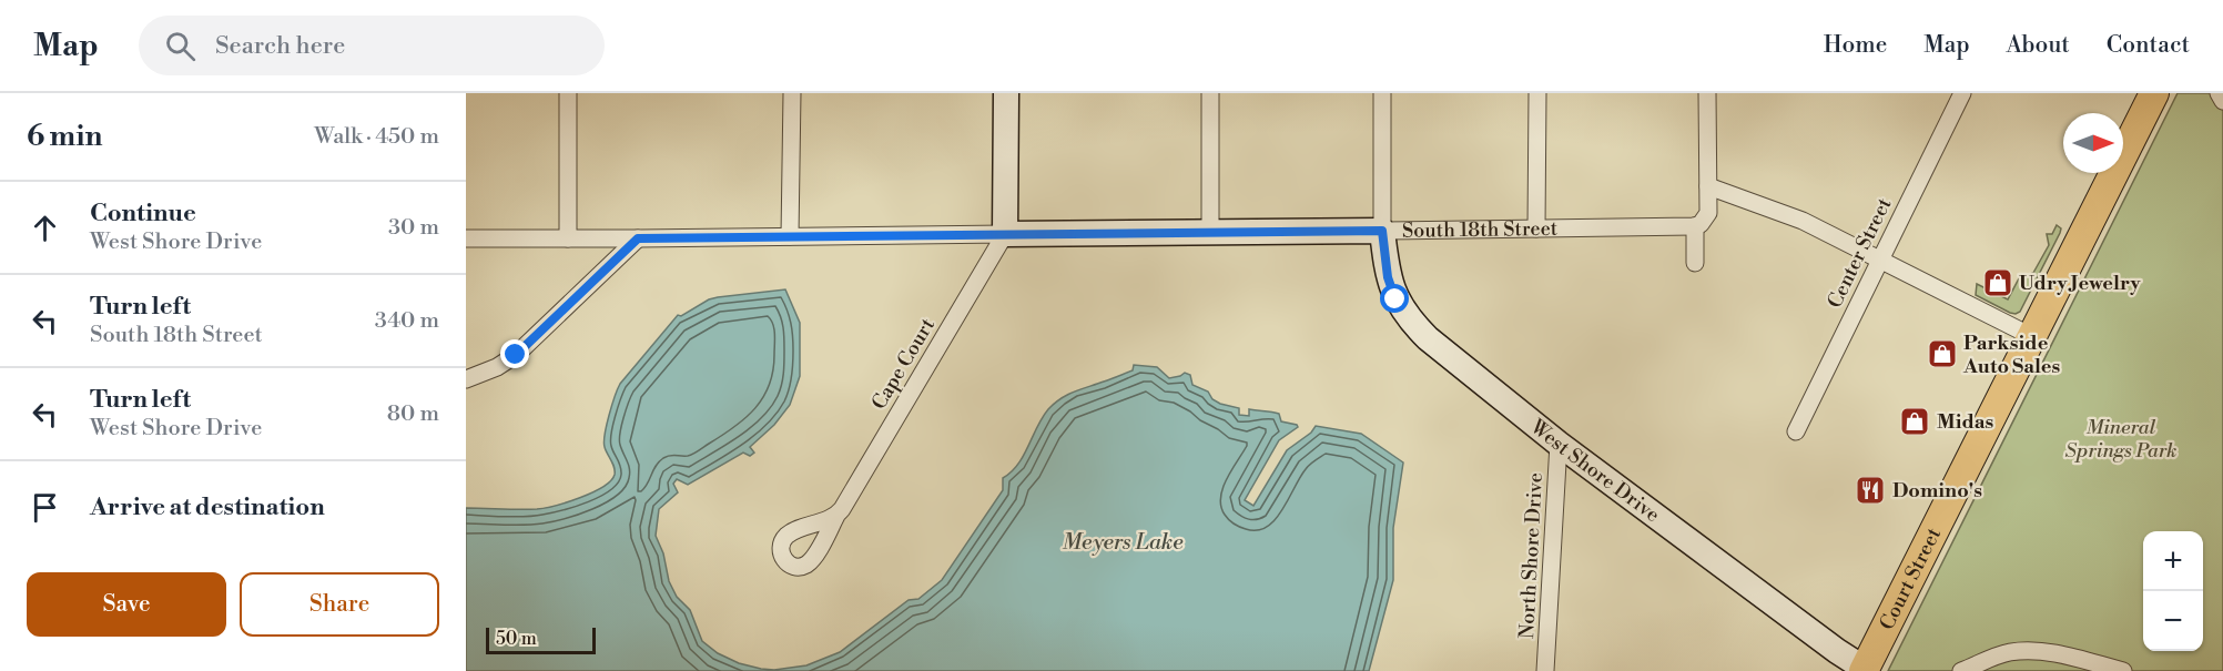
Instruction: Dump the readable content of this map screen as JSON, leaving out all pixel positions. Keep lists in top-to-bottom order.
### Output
{
  "streets": {
    "main road": ["Court Street"],
    "street": [
      "South 18th Street",
      "Center Street",
      "Cape Court",
      "West Shore Drive",
      "North Shore Drive"
    ]
  },
  "crossings": [
    ["South 18th Street", "Cape Court"],
    ["South 18th Street", "West Shore Drive"],
    ["West Shore Drive", "North Shore Drive"],
    ["West Shore Drive", "Court Street"]
  ],
  "water": ["Meyers Lake"],
  "parks": ["Mineral Springs Park"],
  "places": {
    "shop": ["Udry Jewelry", "Parkside Auto Sales", "Midas"],
    "restaurant": ["Domino's"]
  },
  "scale_bar": "50 m",
  "north": "right",
  "page": {
    "header": "Map",
    "search": "Search here",
    "nav": [
      "Home",
      "Map",
      "About",
      "Contact"
    ],
    "heading": ["6 min", "Walk · 450 m"],
    "list": [
      ["Continue", "West Shore Drive", "30 m"],
      ["Turn left", "South 18th Street", "340 m"],
      ["Turn left", "West Shore Drive", "80 m"],
      "Arrive at destination"
    ],
    "map_buttons": ["+", "−"],
    "buttons": ["Save", "Share"],
    "scale": "50 m"
  }
}
